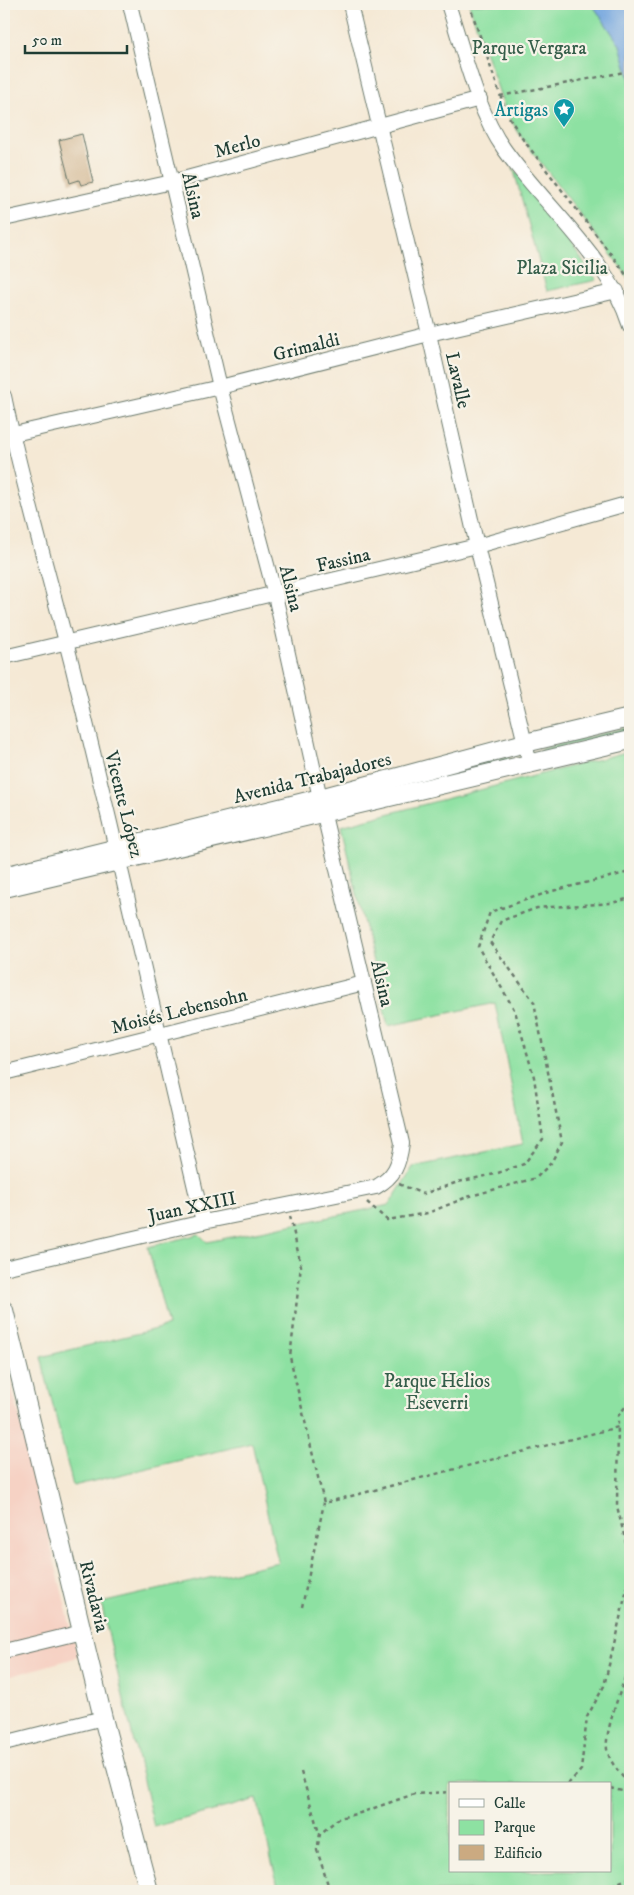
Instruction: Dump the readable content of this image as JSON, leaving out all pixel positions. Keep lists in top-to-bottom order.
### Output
{
  "streets": {
    "main road": ["Avenida Trabajadores", "Rivadavia"],
    "street": [
      "Merlo",
      "Alsina",
      "Grimaldi",
      "Lavalle",
      "Fassina",
      "Vicente López",
      "Moisés Lebensohn",
      "Juan XXIII"
    ]
  },
  "crossings": [
    ["Merlo", "Alsina"],
    ["Merlo", "Lavalle"],
    ["Alsina", "Grimaldi"],
    ["Alsina", "Fassina"],
    ["Alsina", "Avenida Trabajadores"],
    ["Alsina", "Moisés Lebensohn"],
    ["Alsina", "Juan XXIII"],
    ["Grimaldi", "Lavalle"],
    ["Grimaldi", "Vicente López"],
    ["Lavalle", "Fassina"],
    ["Lavalle", "Avenida Trabajadores"],
    ["Fassina", "Vicente López"],
    ["Avenida Trabajadores", "Vicente López"],
    ["Vicente López", "Moisés Lebensohn"],
    ["Vicente López", "Juan XXIII"]
  ],
  "parks": ["Parque Vergara", "Plaza Sicilia", "Parque Helios Eseverri"],
  "places": {
    "place": ["Artigas"]
  },
  "legend": ["Calle", "Parque", "Edificio"],
  "scale_bar": "50 m"
}
